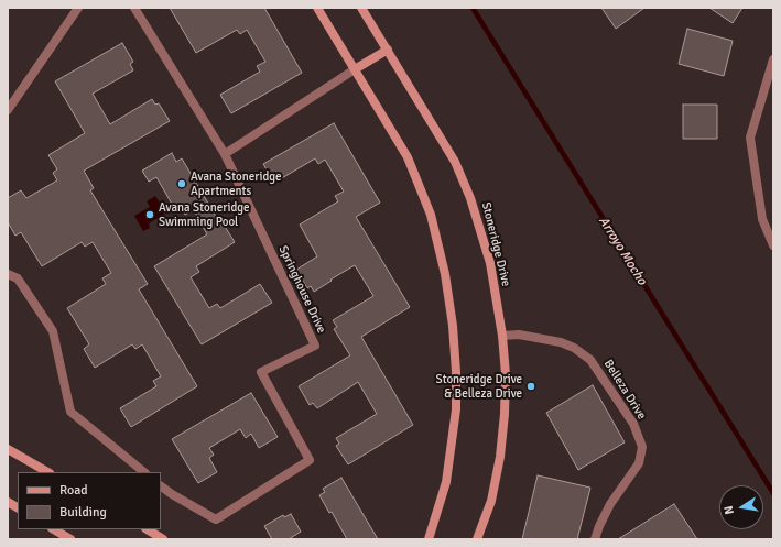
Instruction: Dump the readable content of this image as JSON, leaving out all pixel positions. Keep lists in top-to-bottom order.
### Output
{
  "streets": {
    "main road": ["Stoneridge Drive"],
    "street": ["Springhouse Drive", "Belleza Drive"]
  },
  "crossings": [
    ["Stoneridge Drive", "Belleza Drive"]
  ],
  "water": ["Arroyo Mocho"],
  "places": ["Avana Stoneridge Apartments", "Avana Stoneridge Swimming Pool", "Stoneridge Drive & Belleza Drive"],
  "legend": ["Road", "Building"],
  "north": "left"
}
